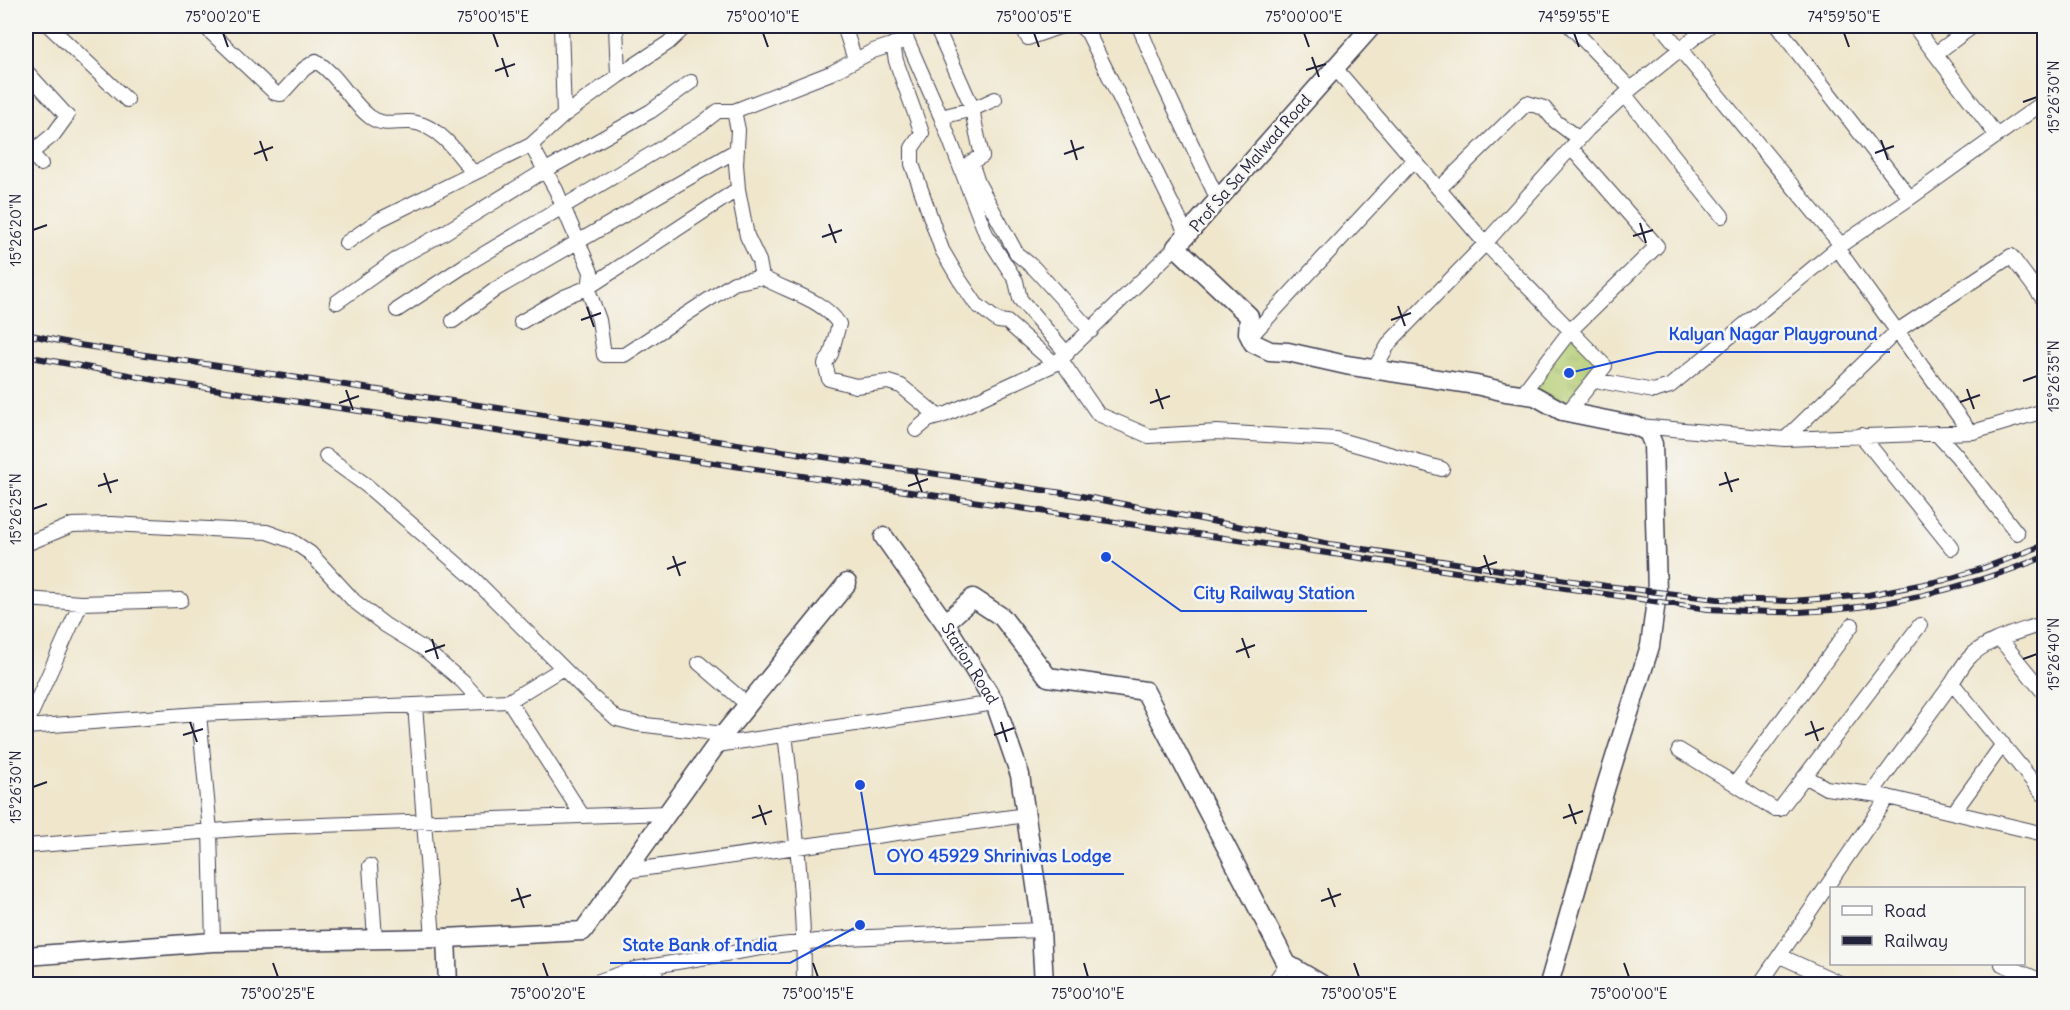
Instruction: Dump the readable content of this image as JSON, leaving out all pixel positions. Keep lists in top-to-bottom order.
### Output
{
  "streets": {
    "street": ["Prof Sa Sa Malwad Road", "Station Road"]
  },
  "places": [
    "Kalyan Nagar Playground",
    "City Railway Station",
    "OYO 45929 Shrinivas Lodge",
    "State Bank of India"
  ],
  "legend": ["Road", "Railway"],
  "coordinates": [
    "75°00'20\"E",
    "75°00'15\"E",
    "75°00'10\"E",
    "75°00'05\"E",
    "75°00'00\"E",
    "74°59'55\"E",
    "74°59'50\"E",
    "15°26'30\"N",
    "15°26'20\"N",
    "15°26'35\"N",
    "15°26'25\"N",
    "15°26'40\"N",
    "75°00'25\"E"
  ]
}
